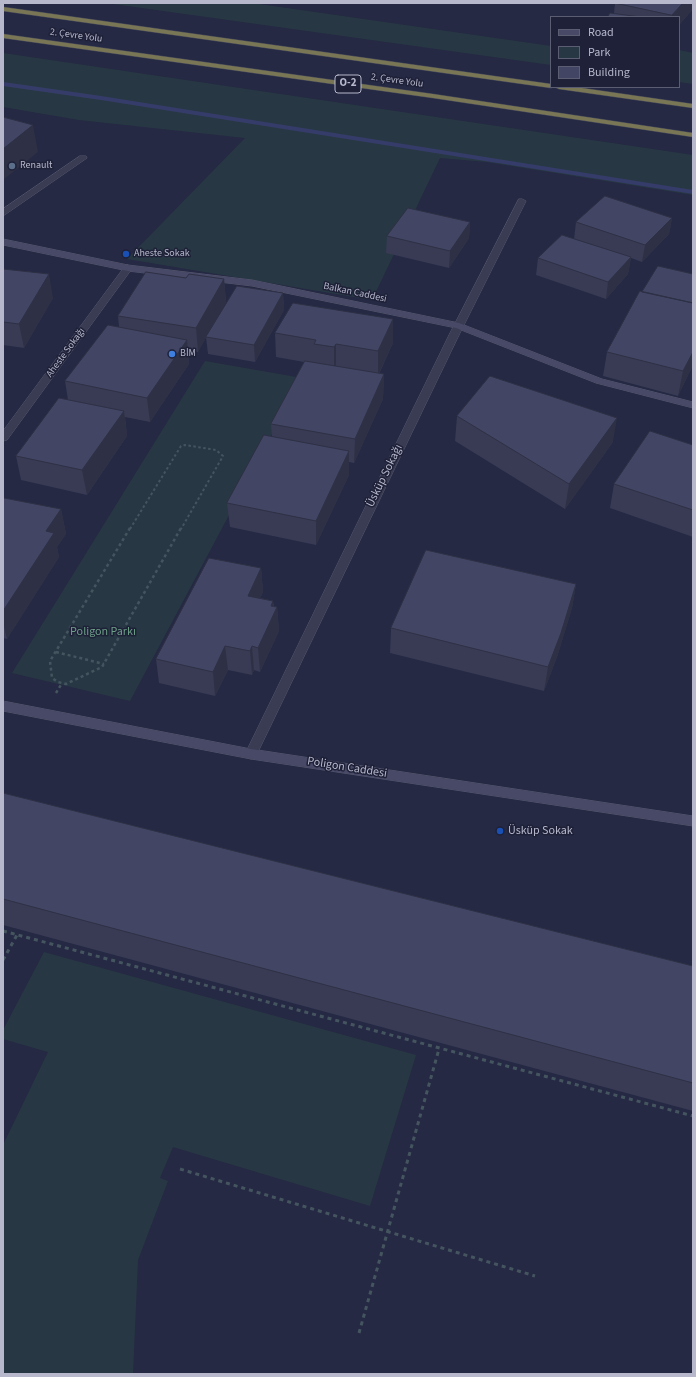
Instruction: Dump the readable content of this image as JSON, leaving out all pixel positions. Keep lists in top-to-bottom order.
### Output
{
  "streets": {
    "highway": ["2. Çevre Yolu", "O-2"],
    "street": [
      "Balkan Caddesi",
      "Aheste Sokağı",
      "Üsküp Sokağı",
      "Poligon Caddesi"
    ]
  },
  "crossings": [
    ["Balkan Caddesi", "Aheste Sokağı"],
    ["Balkan Caddesi", "Üsküp Sokağı"],
    ["Üsküp Sokağı", "Poligon Caddesi"]
  ],
  "parks": ["Poligon Parkı"],
  "places": [
    "Renault",
    "Aheste Sokak",
    "BİM",
    "Üsküp Sokak"
  ],
  "legend": ["Road", "Park", "Building"]
}
